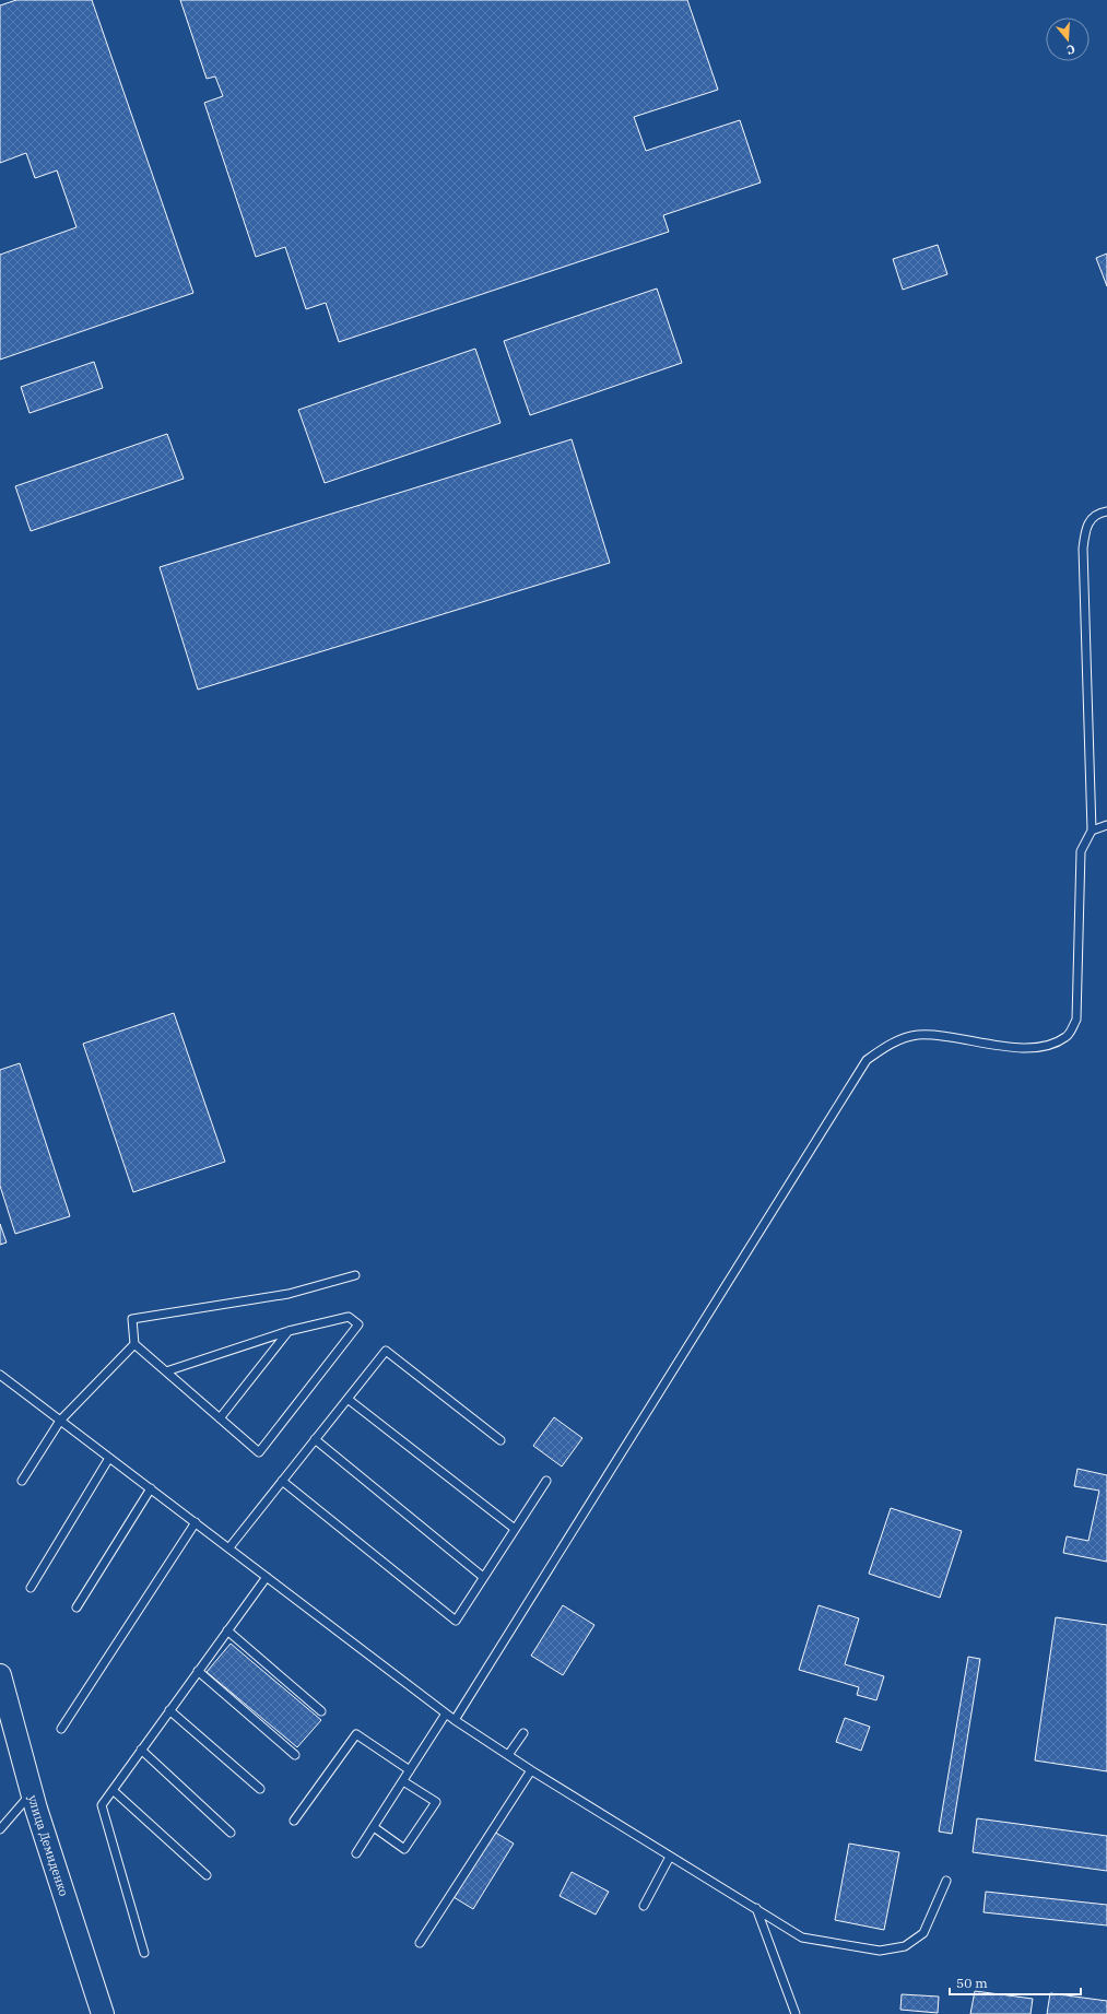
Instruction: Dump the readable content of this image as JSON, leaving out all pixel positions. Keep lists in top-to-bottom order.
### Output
{
  "streets": {
    "main road": ["улица Демиденко"]
  },
  "scale_bar": "50 m",
  "north": "bottom"
}
